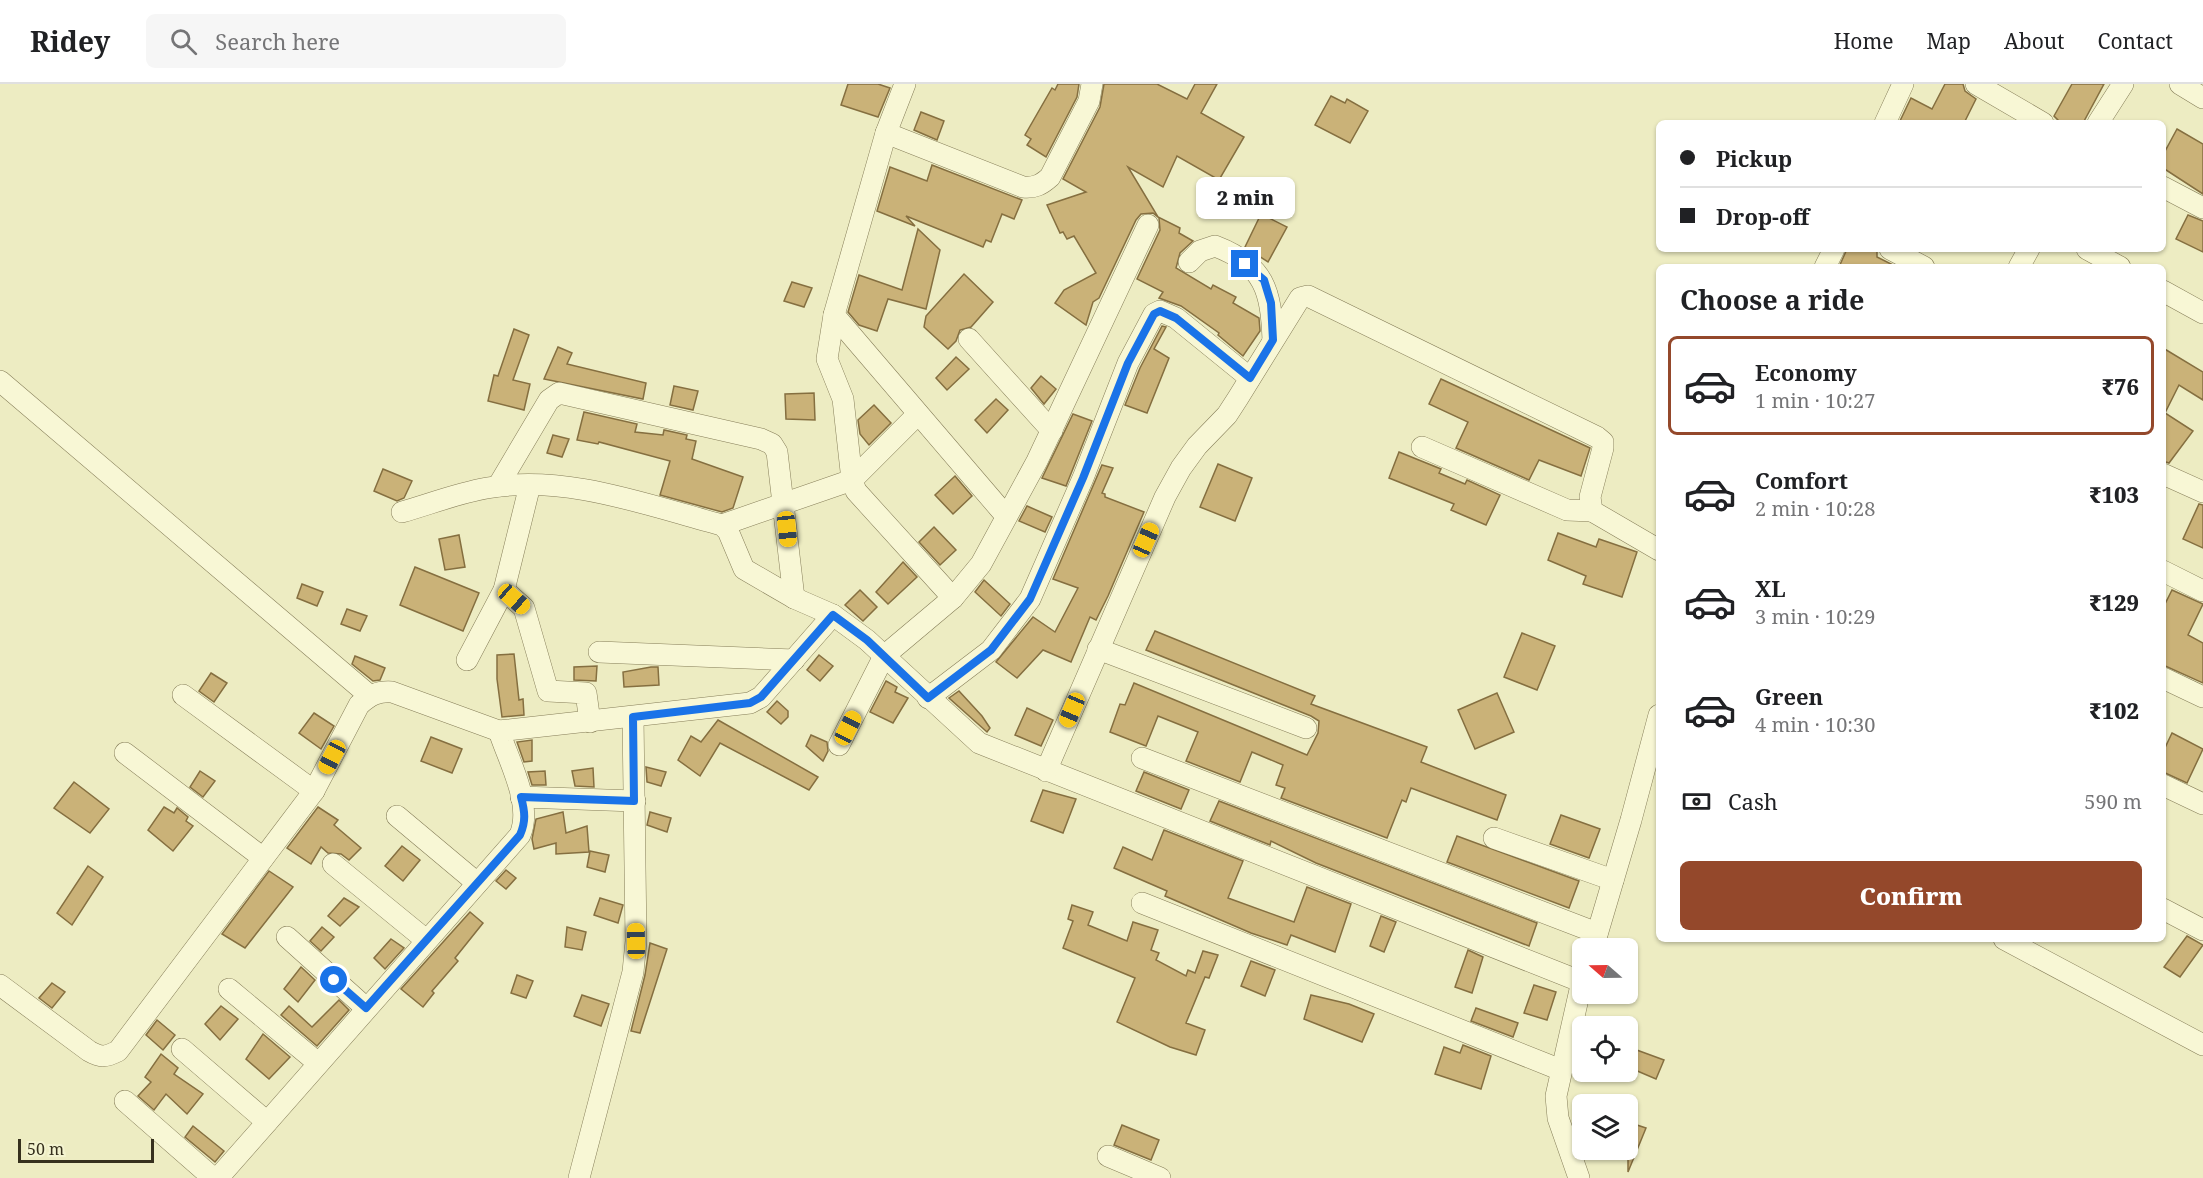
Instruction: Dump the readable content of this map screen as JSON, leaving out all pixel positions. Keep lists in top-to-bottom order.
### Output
{
  "scale_bar": "50 m",
  "north": "left",
  "page": {
    "header": "Ridey",
    "search": "Search here",
    "nav": [
      "Home",
      "Map",
      "About",
      "Contact"
    ],
    "banner": ["Pickup", "Drop-off"],
    "bubble": "2 min",
    "heading": "Choose a ride",
    "list": [
      {
        "name": "Economy",
        "note": "1 min · 10:27",
        "value": "₹76"
      },
      {
        "name": "Comfort",
        "note": "2 min · 10:28",
        "value": "₹103"
      },
      {
        "name": "XL",
        "note": "3 min · 10:29",
        "value": "₹129"
      },
      {
        "name": "Green",
        "note": "4 min · 10:30",
        "value": "₹102"
      }
    ],
    "pay": ["Cash", "590 m"],
    "buttons": "Confirm",
    "scale": "50 m"
  }
}
